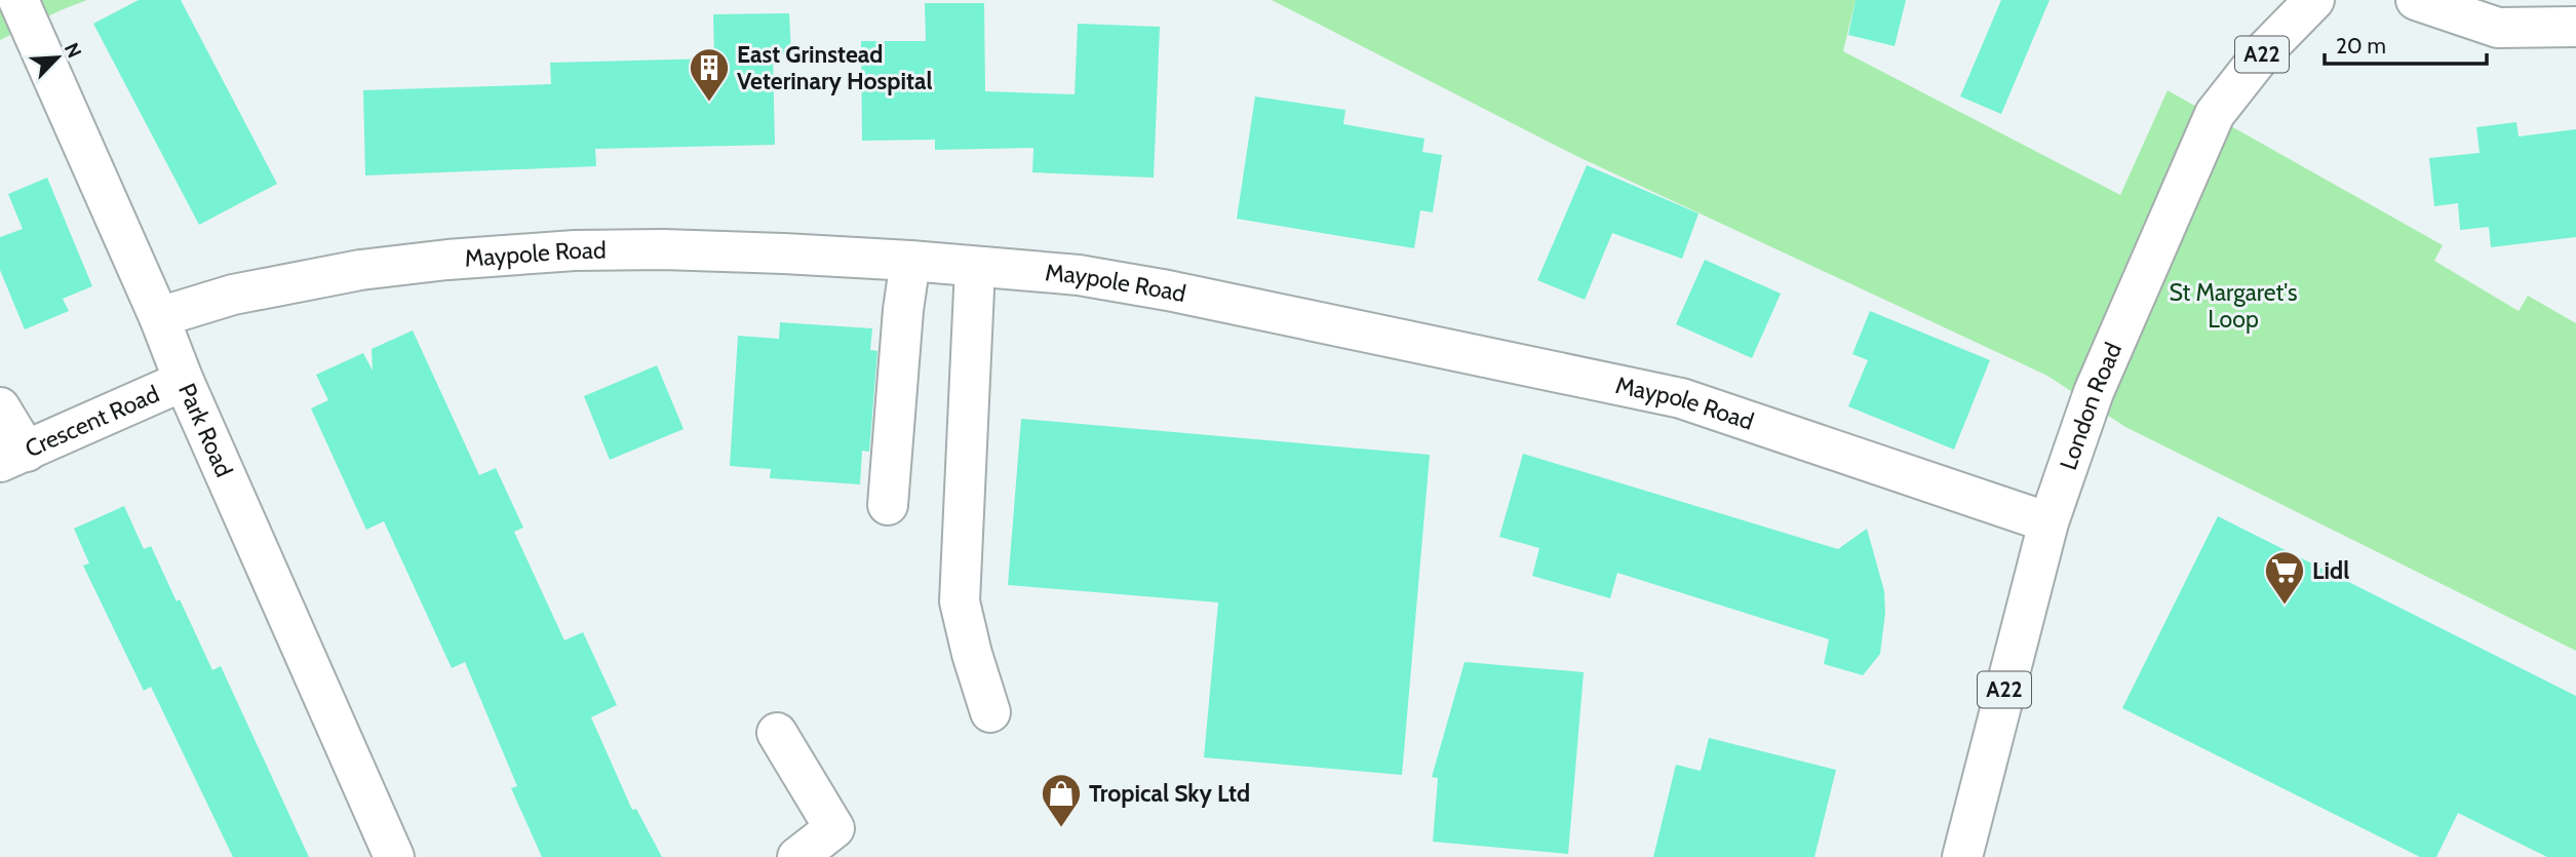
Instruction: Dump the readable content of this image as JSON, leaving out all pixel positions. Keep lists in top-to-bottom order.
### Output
{
  "streets": {
    "main road": [
      "A22",
      "Maypole Road",
      "London Road",
      "Crescent Road",
      "Park Road"
    ]
  },
  "crossings": [
    ["Maypole Road", "London Road"],
    ["Maypole Road", "Park Road"],
    ["Crescent Road", "Park Road"]
  ],
  "parks": ["St Margaret's Loop"],
  "places": {
    "building": ["East Grinstead Veterinary Hospital"],
    "supermarket": ["Lidl"],
    "shop": ["Tropical Sky Ltd"]
  },
  "scale_bar": "20 m",
  "north": "top right"
}
